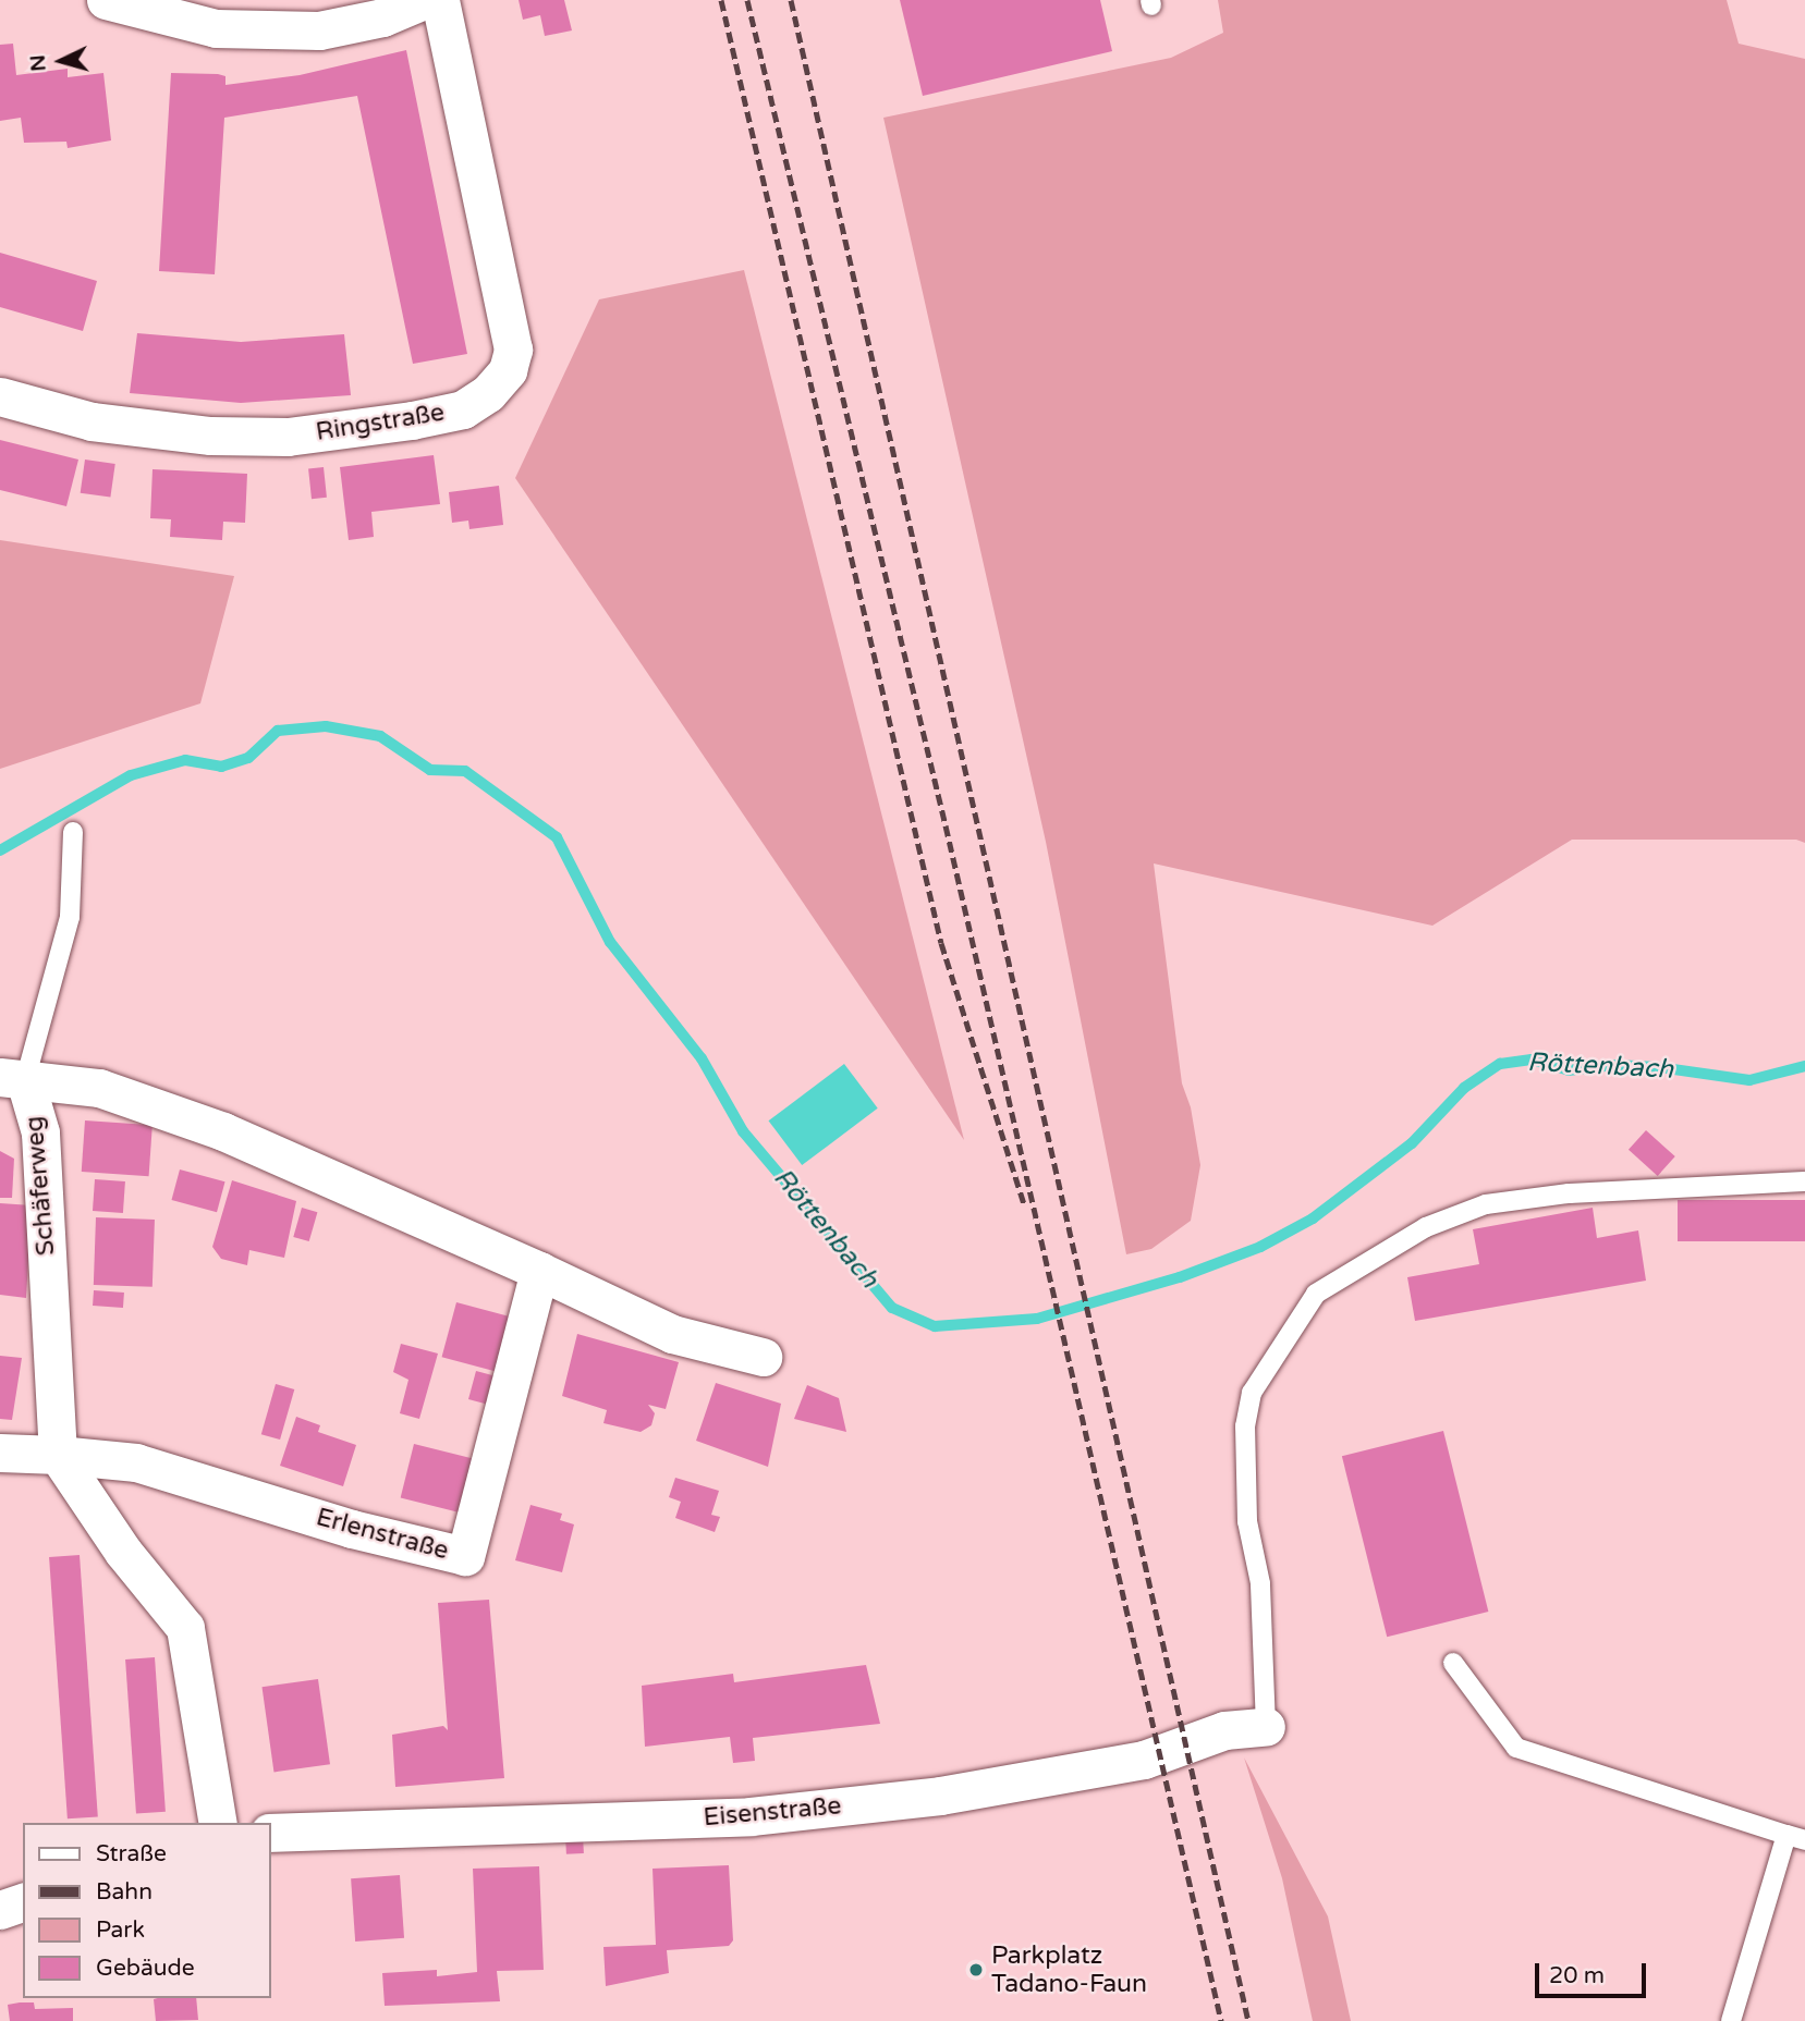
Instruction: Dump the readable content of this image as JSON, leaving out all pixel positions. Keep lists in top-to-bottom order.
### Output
{
  "streets": {
    "street": [
      "Ringstraße",
      "Schäferweg",
      "Erlenstraße",
      "Eisenstraße"
    ]
  },
  "crossings": [
    ["Schäferweg", "Erlenstraße"]
  ],
  "water": ["Röttenbach"],
  "places": ["Parkplatz Tadano-Faun"],
  "legend": [
    "Straße",
    "Bahn",
    "Park",
    "Gebäude"
  ],
  "scale_bar": "20 m",
  "north": "left"
}
